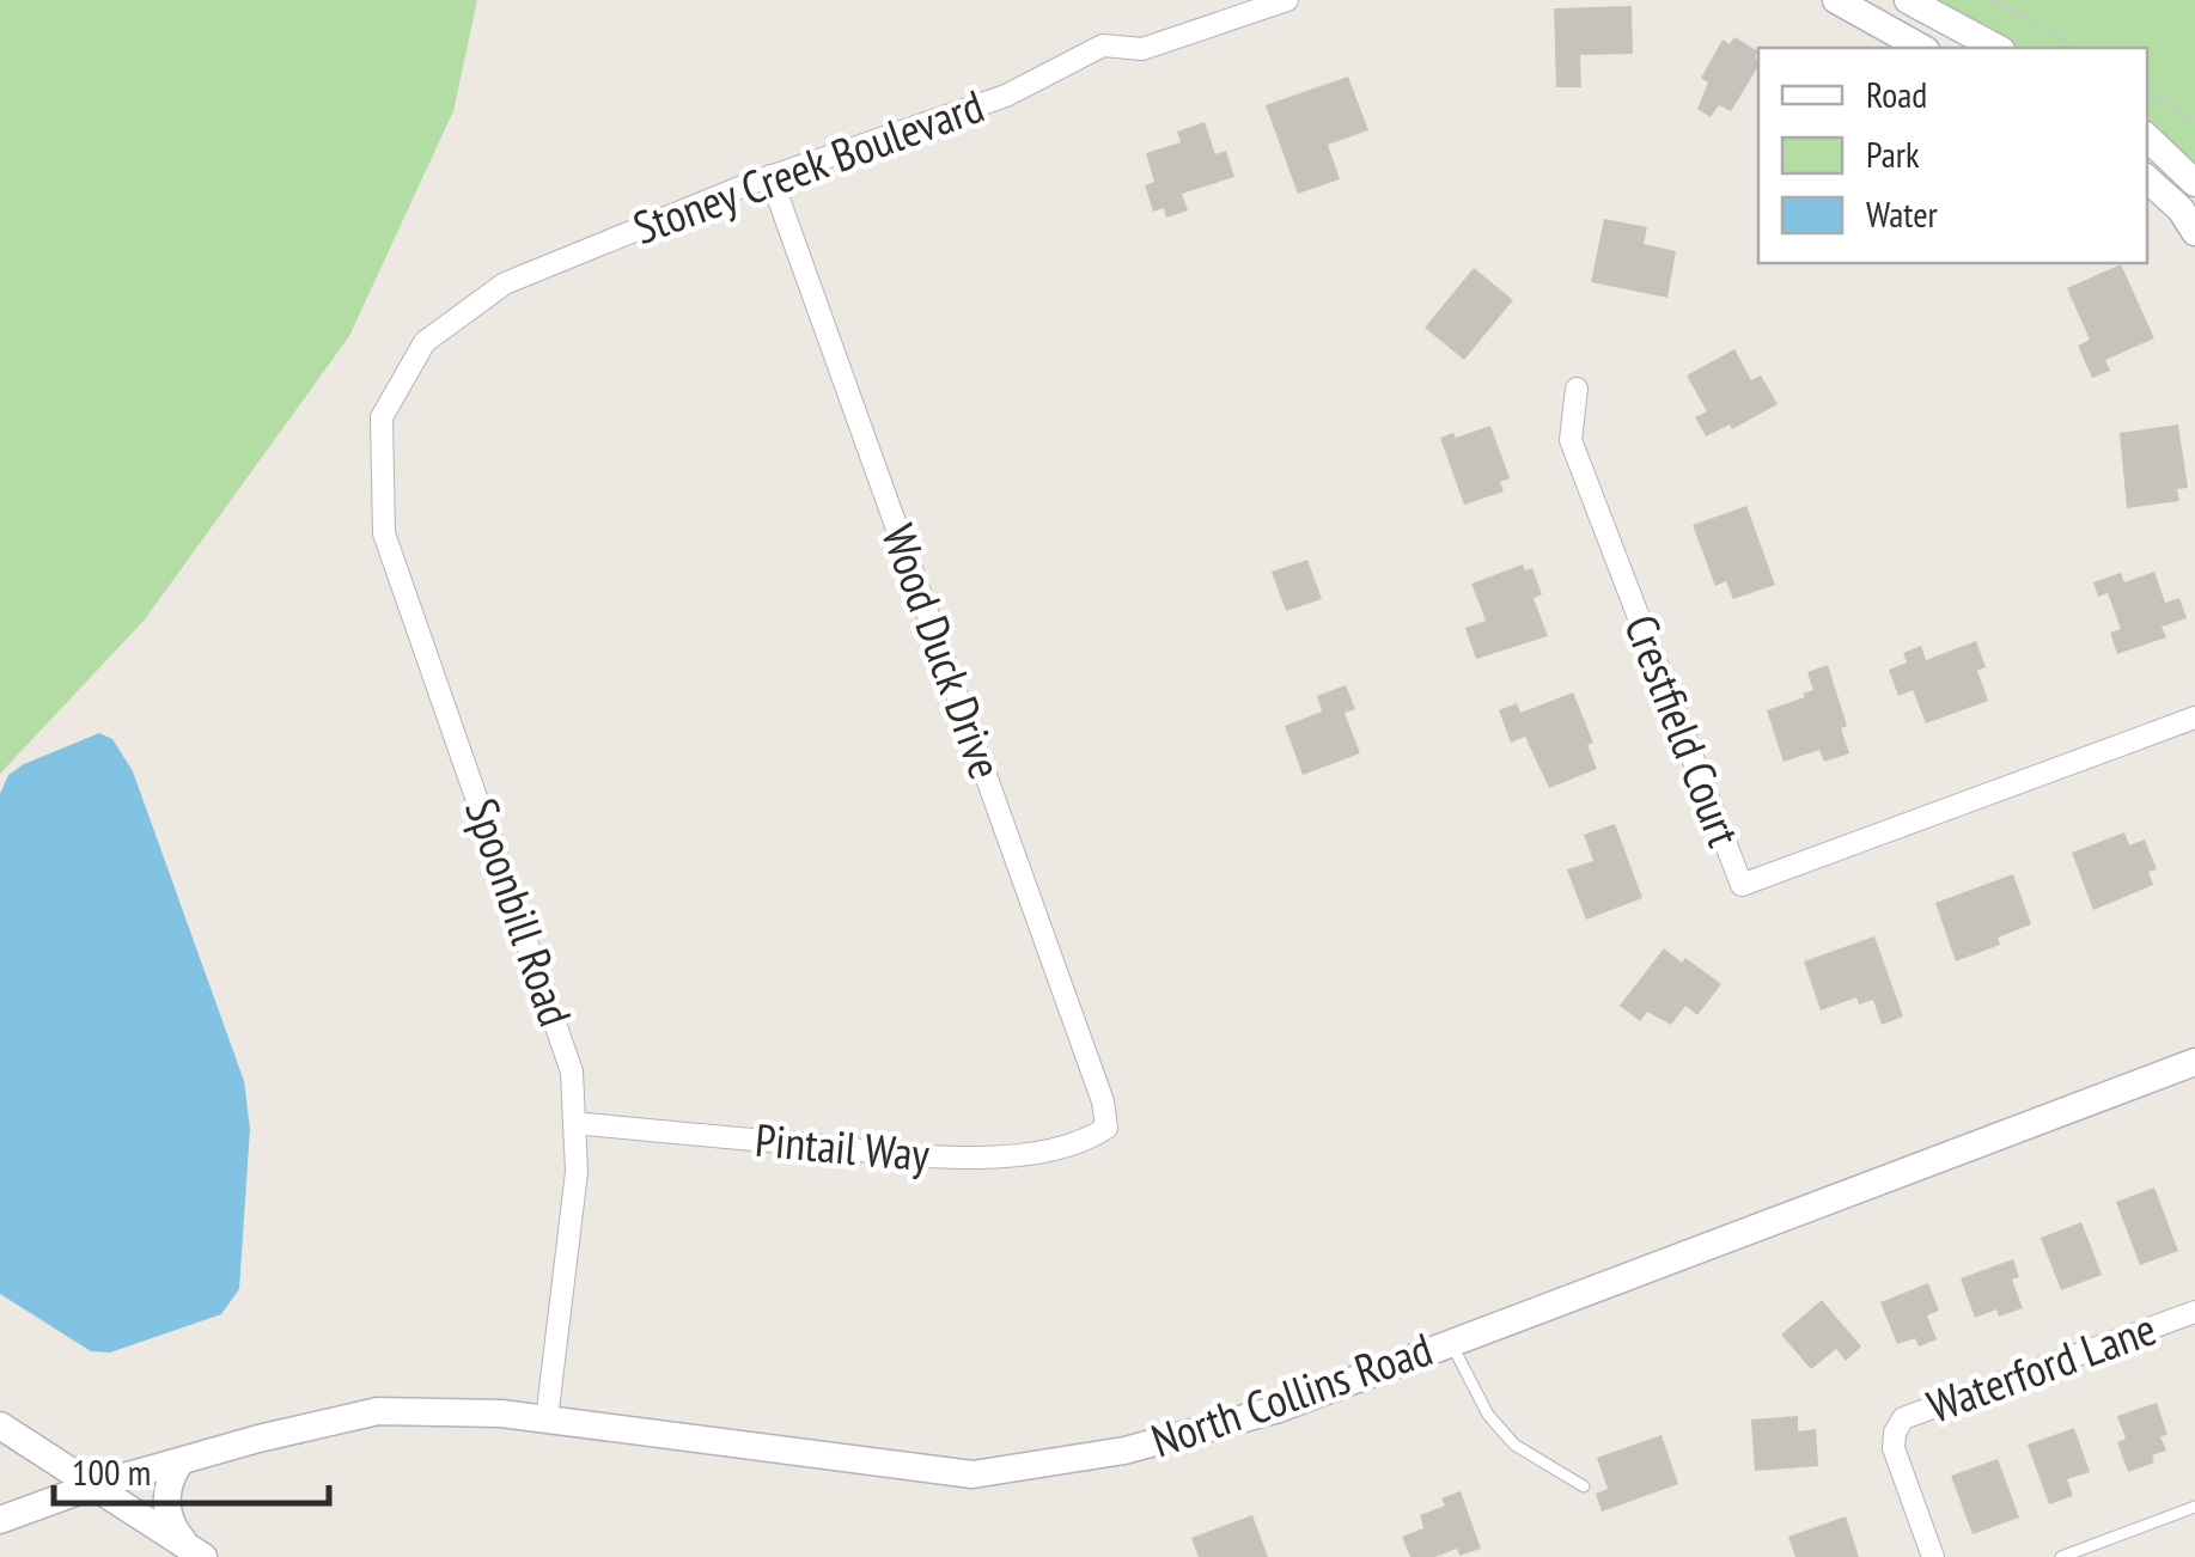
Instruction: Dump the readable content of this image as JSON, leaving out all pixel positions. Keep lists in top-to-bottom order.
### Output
{
  "streets": {
    "street": [
      "Stoney Creek Boulevard",
      "Wood Duck Drive",
      "Crestfield Court",
      "Spoonbill Road",
      "Pintail Way",
      "Waterford Lane",
      "North Collins Road"
    ]
  },
  "crossings": [
    ["Stoney Creek Boulevard", "Wood Duck Drive"],
    ["Stoney Creek Boulevard", "Spoonbill Road"],
    ["Wood Duck Drive", "Pintail Way"],
    ["Spoonbill Road", "Pintail Way"],
    ["Spoonbill Road", "North Collins Road"]
  ],
  "legend": ["Road", "Park", "Water"],
  "scale_bar": "100 m"
}
